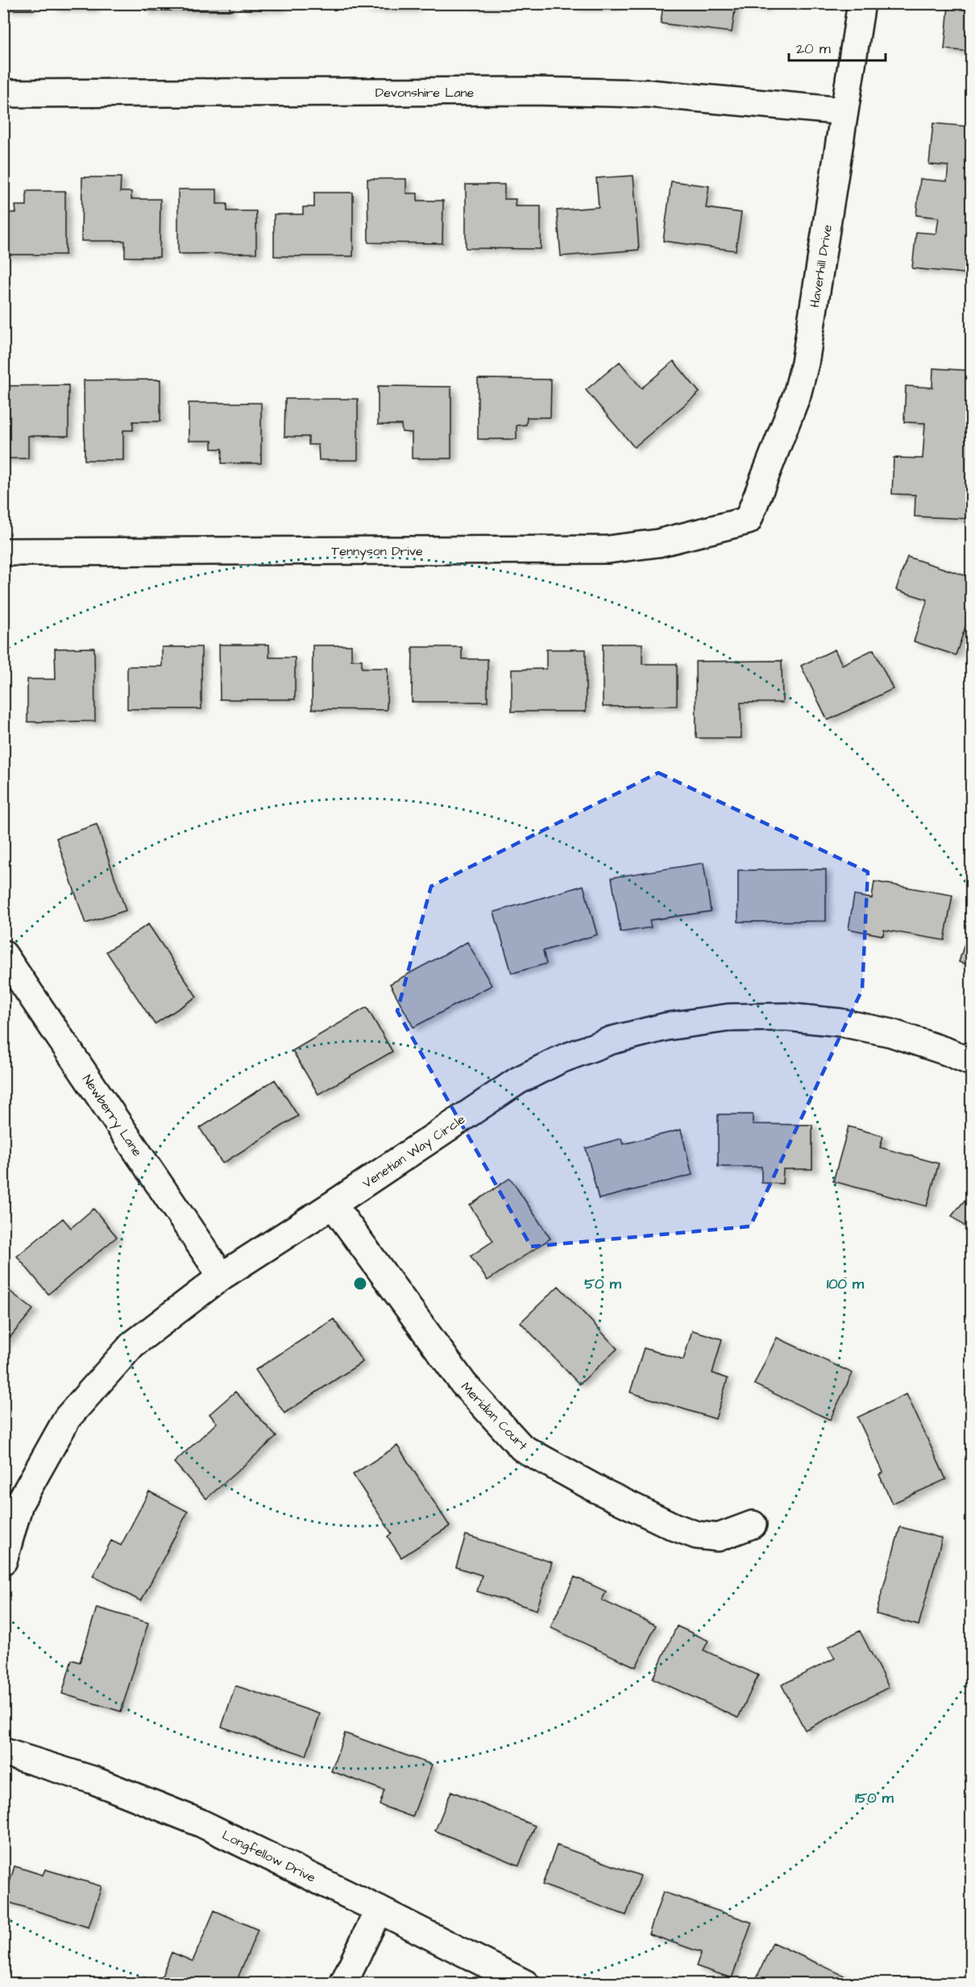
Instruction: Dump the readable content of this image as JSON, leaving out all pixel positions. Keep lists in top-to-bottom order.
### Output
{
  "streets": {
    "street": [
      "Devonshire Lane",
      "Haverhill Drive",
      "Tennyson Drive",
      "Newberry Lane",
      "Venetian Way Circle",
      "Meridian Court",
      "Longfellow Drive"
    ]
  },
  "crossings": [
    ["Devonshire Lane", "Haverhill Drive"],
    ["Haverhill Drive", "Tennyson Drive"],
    ["Newberry Lane", "Venetian Way Circle"],
    ["Venetian Way Circle", "Meridian Court"]
  ],
  "scale_bar": "20 m",
  "rings": ["50 m", "100 m", "150 m"]
}
